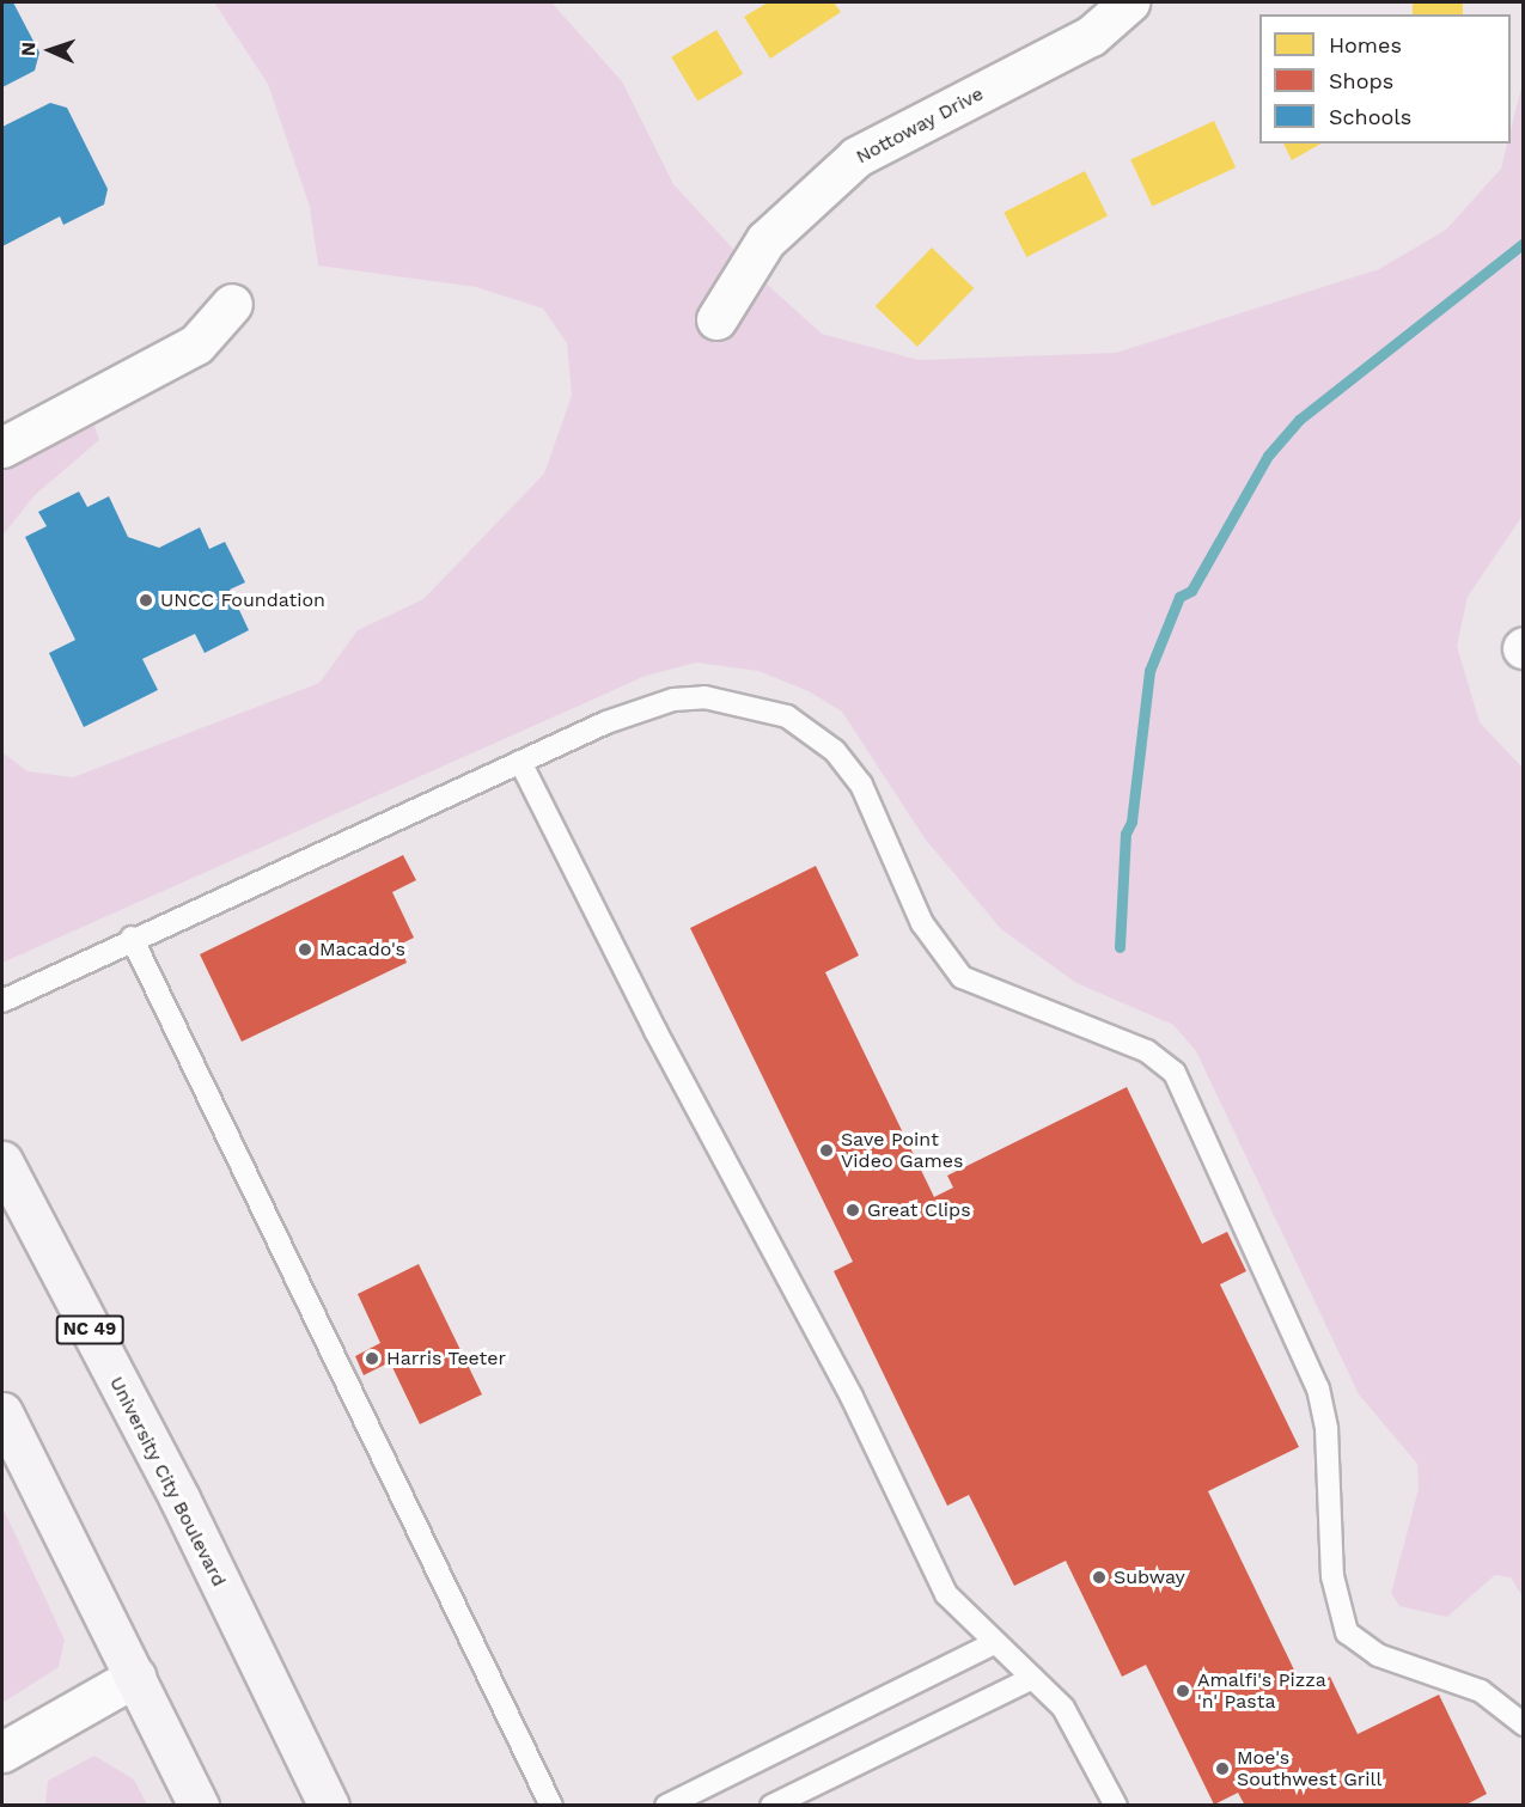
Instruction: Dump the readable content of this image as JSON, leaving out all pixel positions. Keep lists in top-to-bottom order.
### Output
{
  "streets": {
    "main road": ["NC 49", "University City Boulevard"],
    "street": ["Nottoway Drive"]
  },
  "places": [
    "UNCC Foundation",
    "Macado's",
    "Save Point Video Games",
    "Great Clips",
    "Harris Teeter",
    "Subway",
    "Amalfi's Pizza 'n' Pasta",
    "Moe's Southwest Grill"
  ],
  "legend": ["Homes", "Shops", "Schools"],
  "north": "left"
}
